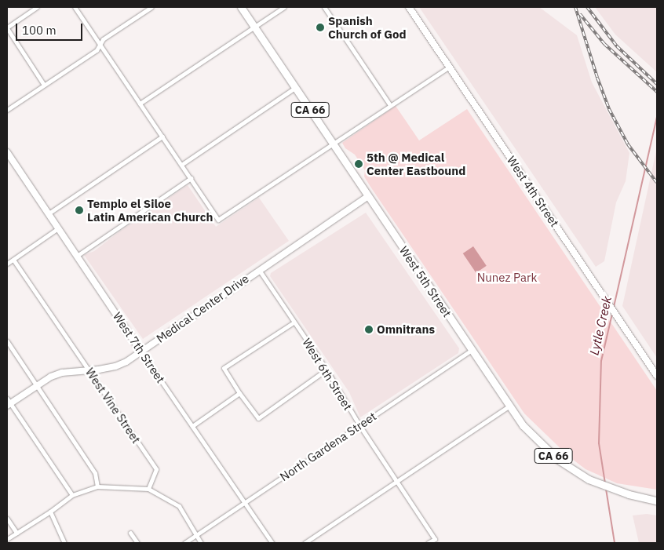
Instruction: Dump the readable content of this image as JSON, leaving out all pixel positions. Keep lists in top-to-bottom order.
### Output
{
  "streets": {
    "main road": ["CA 66", "West 5th Street"],
    "street": [
      "West 4th Street",
      "Medical Center Drive",
      "West 7th Street",
      "West 6th Street",
      "West Vine Street",
      "North Gardena Street"
    ]
  },
  "crossings": [
    ["West 5th Street", "Medical Center Drive"],
    ["West 5th Street", "North Gardena Street"],
    ["Medical Center Drive", "West 7th Street"],
    ["Medical Center Drive", "West 6th Street"],
    ["Medical Center Drive", "West Vine Street"],
    ["West 7th Street", "North Gardena Street"],
    ["West 6th Street", "North Gardena Street"]
  ],
  "water": ["Lytle Creek"],
  "parks": ["Nunez Park"],
  "places": [
    "Spanish Church of God",
    "5th @ Medical Center Eastbound",
    "Templo el Siloe Latin American Church",
    "Omnitrans"
  ],
  "scale_bar": "100 m"
}
